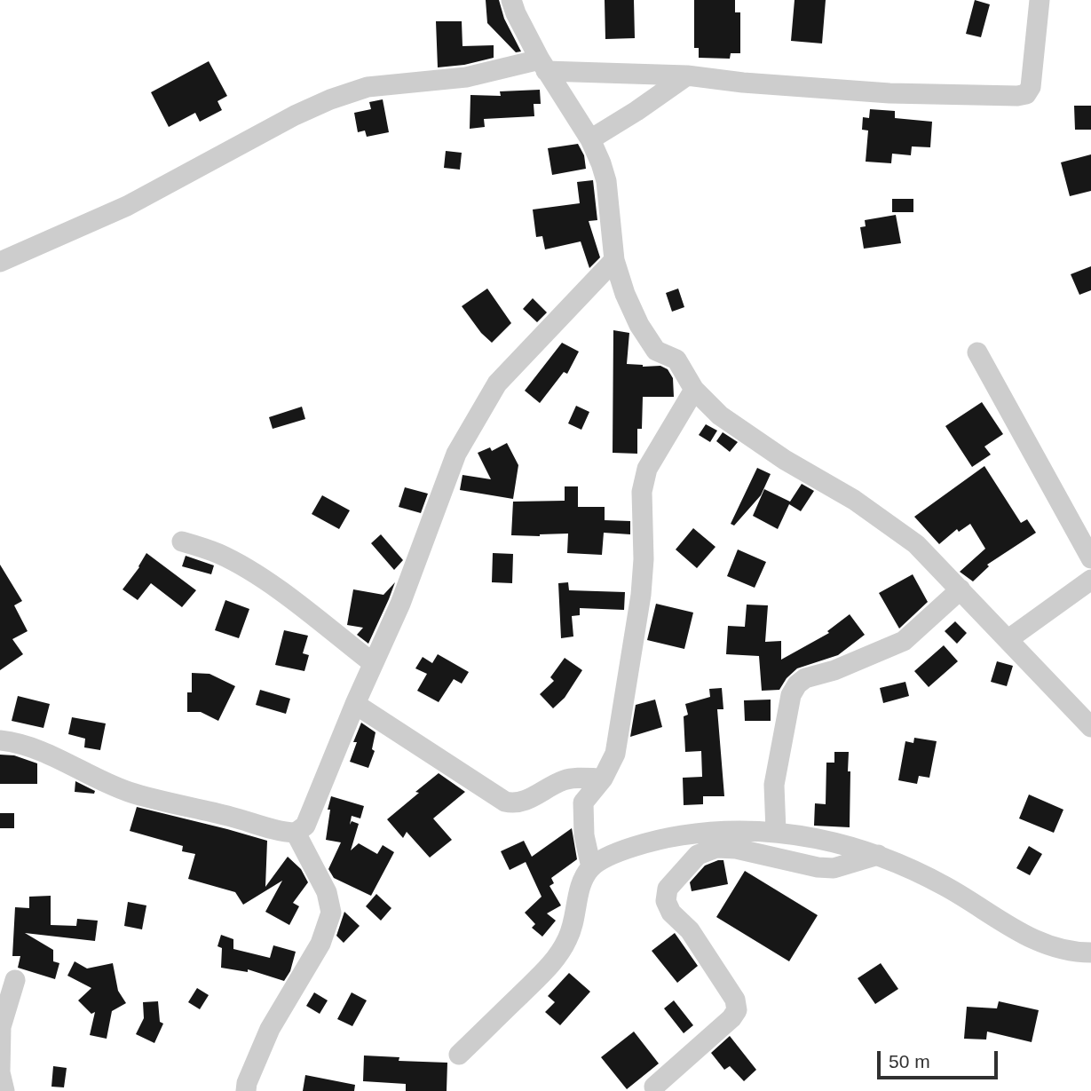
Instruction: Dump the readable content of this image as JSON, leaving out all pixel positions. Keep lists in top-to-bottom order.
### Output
{
  "scale_bar": "50 m"
}
